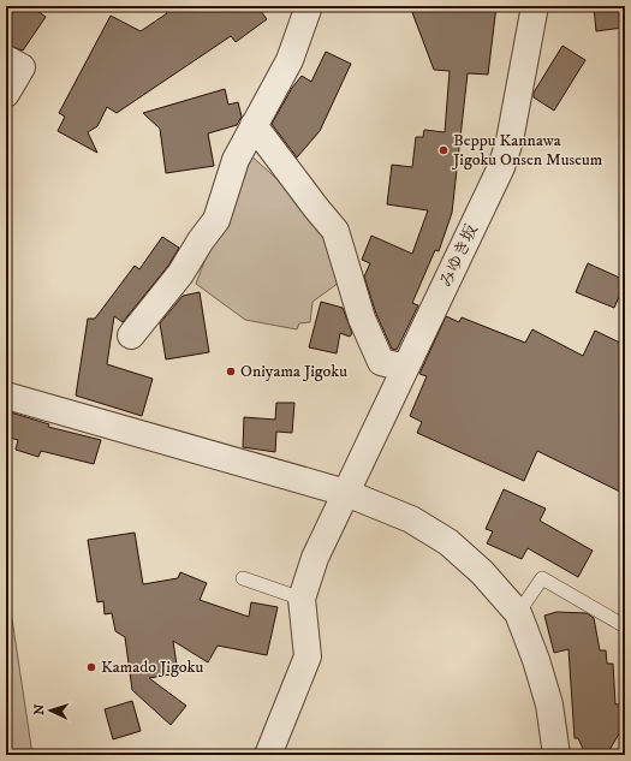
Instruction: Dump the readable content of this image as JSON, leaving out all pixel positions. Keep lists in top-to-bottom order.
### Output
{
  "streets": {
    "street": ["みゆき坂"]
  },
  "places": ["Beppu Kannawa Jigoku Onsen Museum", "Oniyama Jigoku", "Kamado Jigoku"],
  "north": "left"
}
